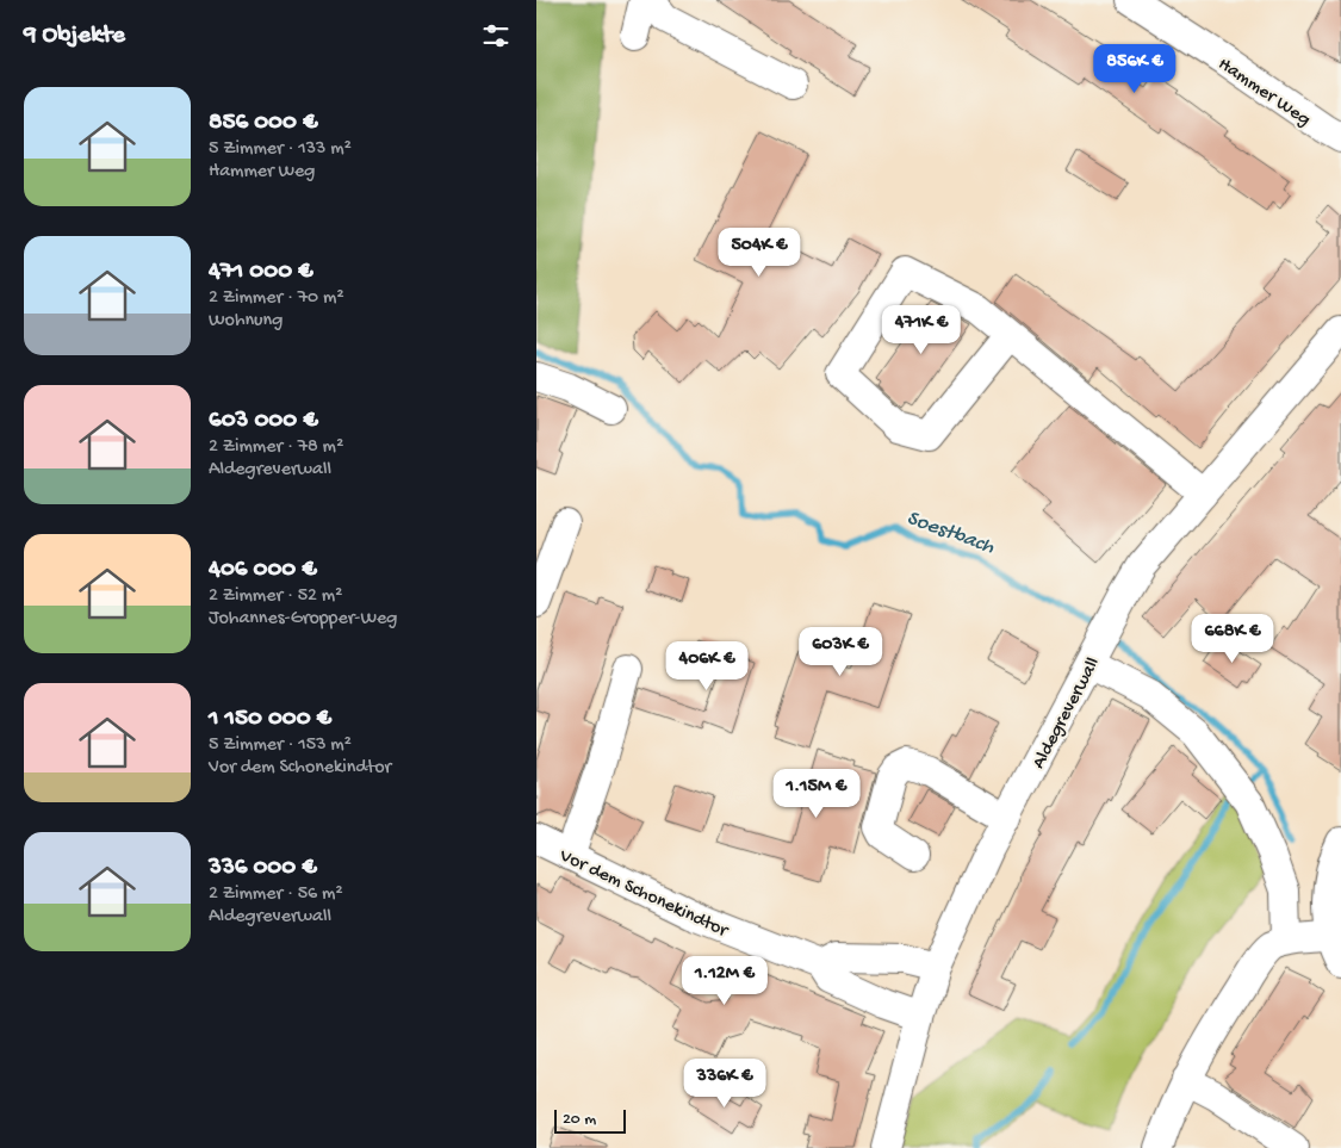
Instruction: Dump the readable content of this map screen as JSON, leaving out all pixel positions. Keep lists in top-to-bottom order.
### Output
{
  "streets": {
    "street": ["Hammer Weg", "Aldegreverwall", "Vor dem Schonekindtor"]
  },
  "crossings": [
    ["Aldegreverwall", "Vor dem Schonekindtor"]
  ],
  "water": ["Soestbach"],
  "scale_bar": "20 m",
  "page": {
    "heading": "9 Objekte",
    "price": [
      "856K €",
      "504K €",
      "471K €",
      "668K €",
      "603K €",
      "406K €",
      "1.15M €",
      "1.12M €",
      "336K €"
    ],
    "list": [
      {
        "name": "856 000 €",
        "note": "5 Zimmer · 133 m² · Hammer Weg"
      },
      {
        "name": "471 000 €",
        "note": "2 Zimmer · 70 m² · Wohnung"
      },
      {
        "name": "603 000 €",
        "note": "2 Zimmer · 78 m² · Aldegreverwall"
      },
      {
        "name": "406 000 €",
        "note": "2 Zimmer · 52 m² · Johannes-Gropper-Weg"
      },
      {
        "name": "1 150 000 €",
        "note": "5 Zimmer · 153 m² · Vor dem Schonekindtor"
      },
      {
        "name": "336 000 €",
        "note": "2 Zimmer · 56 m² · Aldegreverwall"
      }
    ],
    "scale": "20 m"
  }
}
